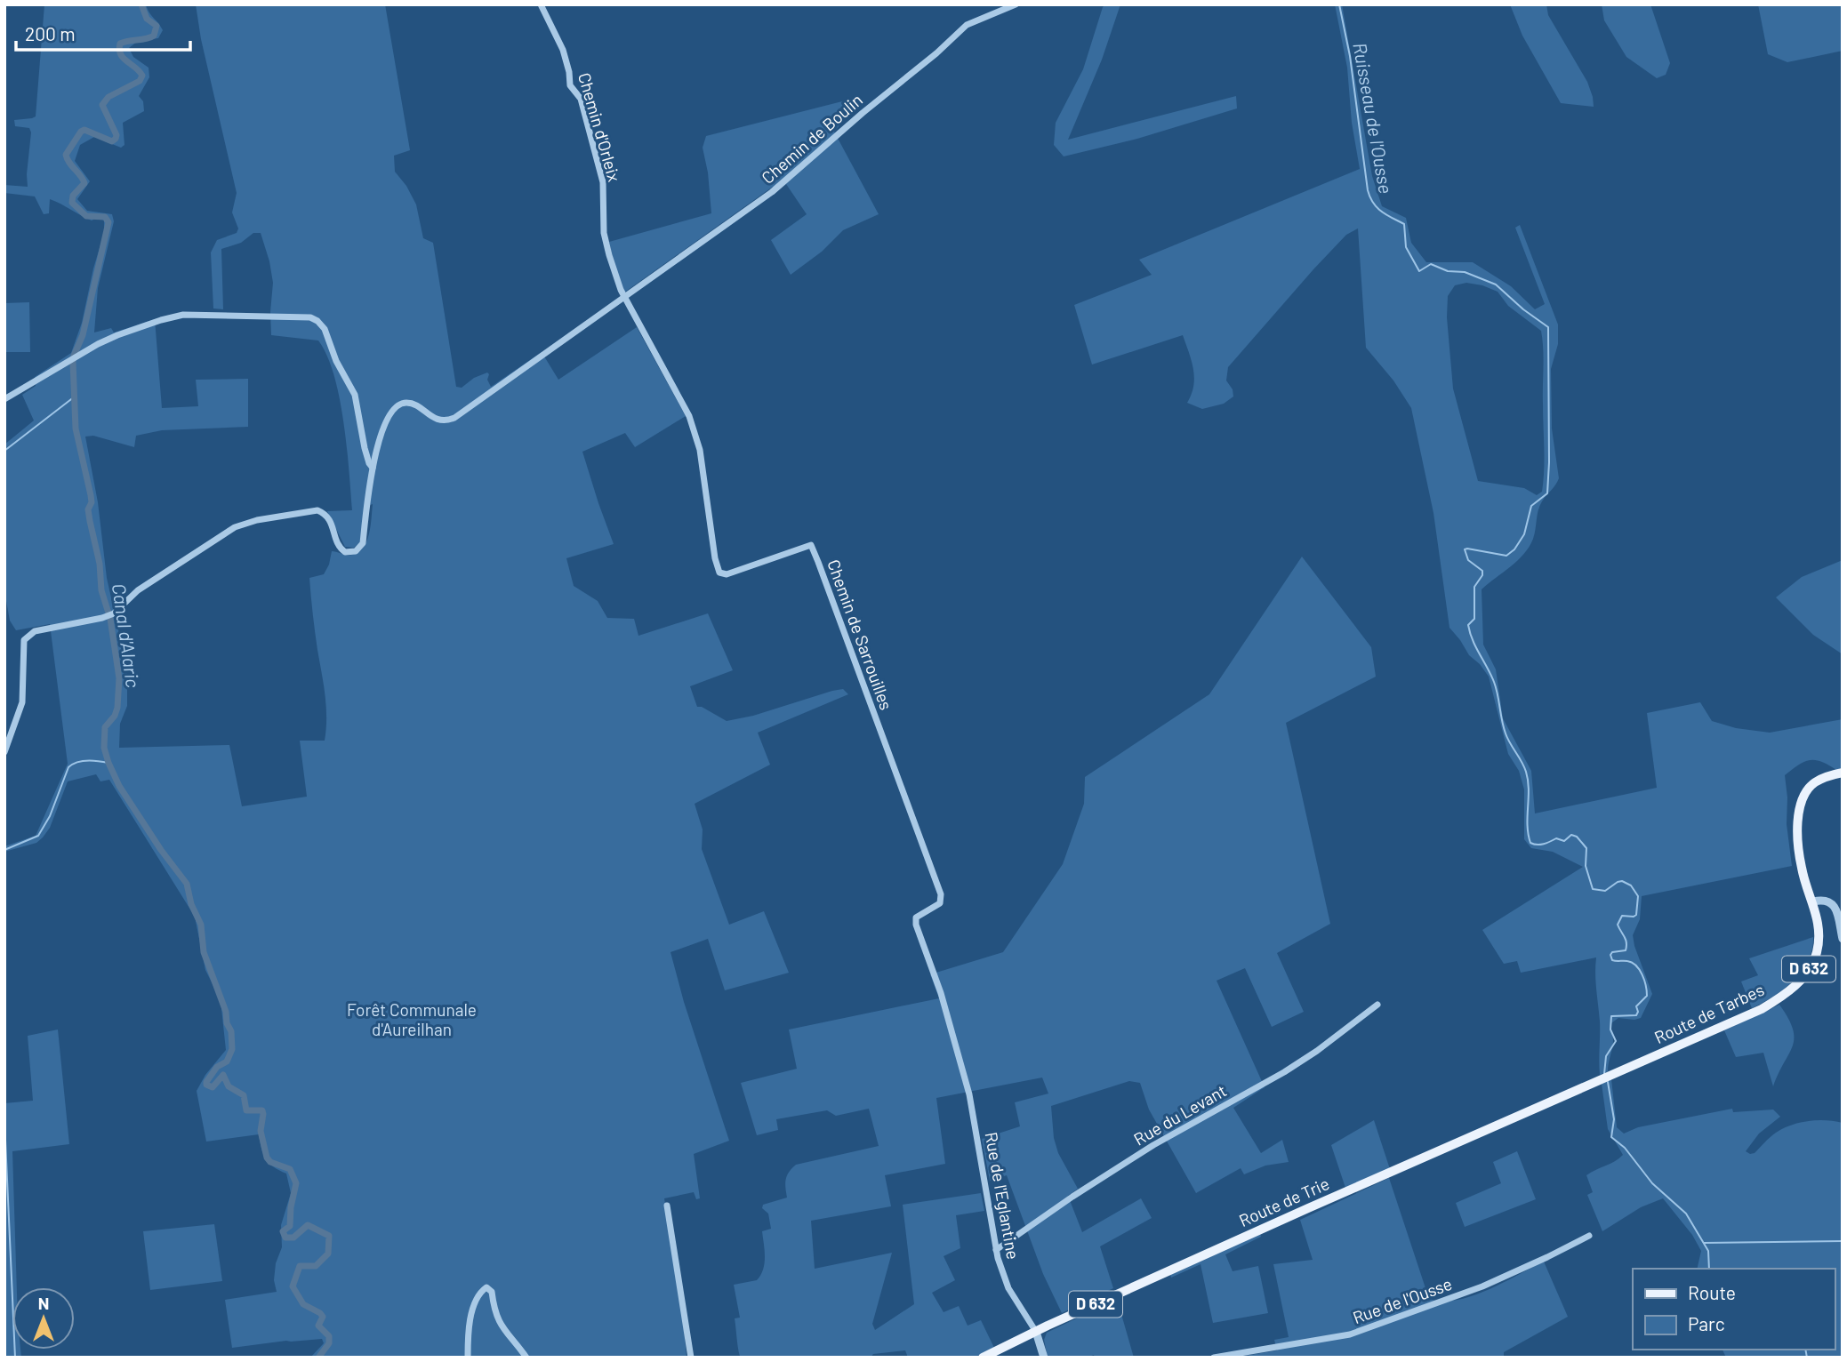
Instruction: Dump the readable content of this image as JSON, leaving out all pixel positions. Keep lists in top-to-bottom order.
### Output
{
  "streets": {
    "main road": ["D 632", "Route de Tarbes", "Route de Trie"],
    "street": [
      "Chemin d'Orleix",
      "Chemin de Boulin",
      "Chemin de Sarrouilles",
      "Rue du Levant",
      "Rue de l'Eglantine",
      "Rue de l'Ousse"
    ]
  },
  "crossings": [
    ["Chemin d'Orleix", "Chemin de Boulin"],
    ["Chemin d'Orleix", "Chemin de Sarrouilles"],
    ["Chemin de Boulin", "Chemin de Sarrouilles"],
    ["Chemin de Sarrouilles", "Rue de l'Eglantine"],
    ["Route de Tarbes", "Route de Trie"],
    ["Rue du Levant", "Rue de l'Eglantine"],
    ["Rue de l'Eglantine", "Route de Trie"]
  ],
  "water": ["Ruisseau de l'Ousse", "Canal d'Alaric"],
  "parks": ["Forêt Communale d'Aureilhan"],
  "legend": ["Route", "Parc"],
  "scale_bar": "200 m",
  "north": "top"
}
